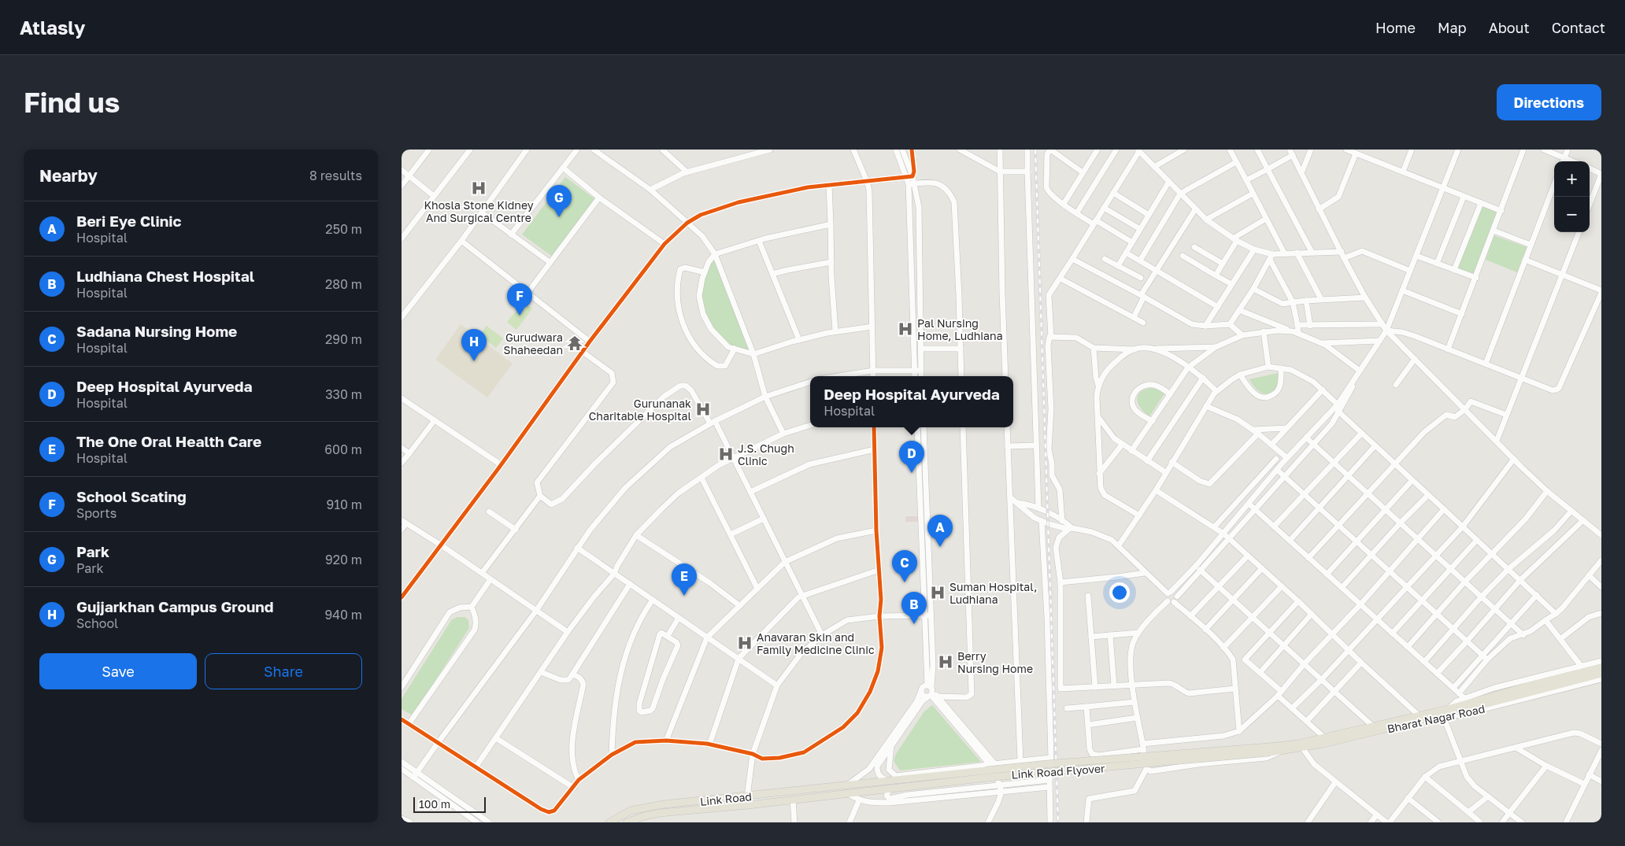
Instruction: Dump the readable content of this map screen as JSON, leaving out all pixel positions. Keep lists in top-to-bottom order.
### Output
{
  "streets": {
    "main road": ["Bharat Nagar Road", "Link Road Flyover", "Link Road"]
  },
  "crossings": [
    ["Bharat Nagar Road", "Link Road Flyover"],
    ["Link Road Flyover", "Link Road"]
  ],
  "places": {
    "hospital": [
      "Khosla Stone Kidney And Surgical Centre",
      "Pal Nursing Home, Ludhiana",
      "Gurunanak Charitable Hospital",
      "J.S. Chugh Clinic",
      "Suman Hospital, Ludhiana",
      "Anavaran Skin and Family Medicine Clinic",
      "Berry Nursing Home"
    ],
    "temple": ["Gurudwara Shaheedan"]
  },
  "scale_bar": "100 m",
  "page": {
    "header": "Atlasly",
    "nav": [
      "Home",
      "Map",
      "About",
      "Contact"
    ],
    "buttons": [
      "Directions",
      ["Save", "Share"]
    ],
    "title": "Find us",
    "heading": ["Nearby", "8 results"],
    "map_buttons": ["+", "−"],
    "pins": [
      "G",
      "F",
      "H",
      "D",
      "A",
      "C",
      "E",
      "B"
    ],
    "list": [
      {
        "mark": "A",
        "name": "Beri Eye Clinic",
        "note": "Hospital",
        "value": "250 m"
      },
      {
        "mark": "B",
        "name": "Ludhiana Chest Hospital",
        "note": "Hospital",
        "value": "280 m"
      },
      {
        "mark": "C",
        "name": "Sadana Nursing Home",
        "note": "Hospital",
        "value": "290 m"
      },
      {
        "mark": "D",
        "name": "Deep Hospital Ayurveda",
        "note": "Hospital",
        "value": "330 m"
      },
      {
        "mark": "E",
        "name": "The One Oral Health Care",
        "note": "Hospital",
        "value": "600 m"
      },
      {
        "mark": "F",
        "name": "School Scating",
        "note": "Sports",
        "value": "910 m"
      },
      {
        "mark": "G",
        "name": "Park",
        "note": "Park",
        "value": "920 m"
      },
      {
        "mark": "H",
        "name": "Gujjarkhan Campus Ground",
        "note": "School",
        "value": "940 m"
      }
    ],
    "popup": ["Deep Hospital Ayurveda", "Hospital"],
    "scale": "100 m"
  }
}
